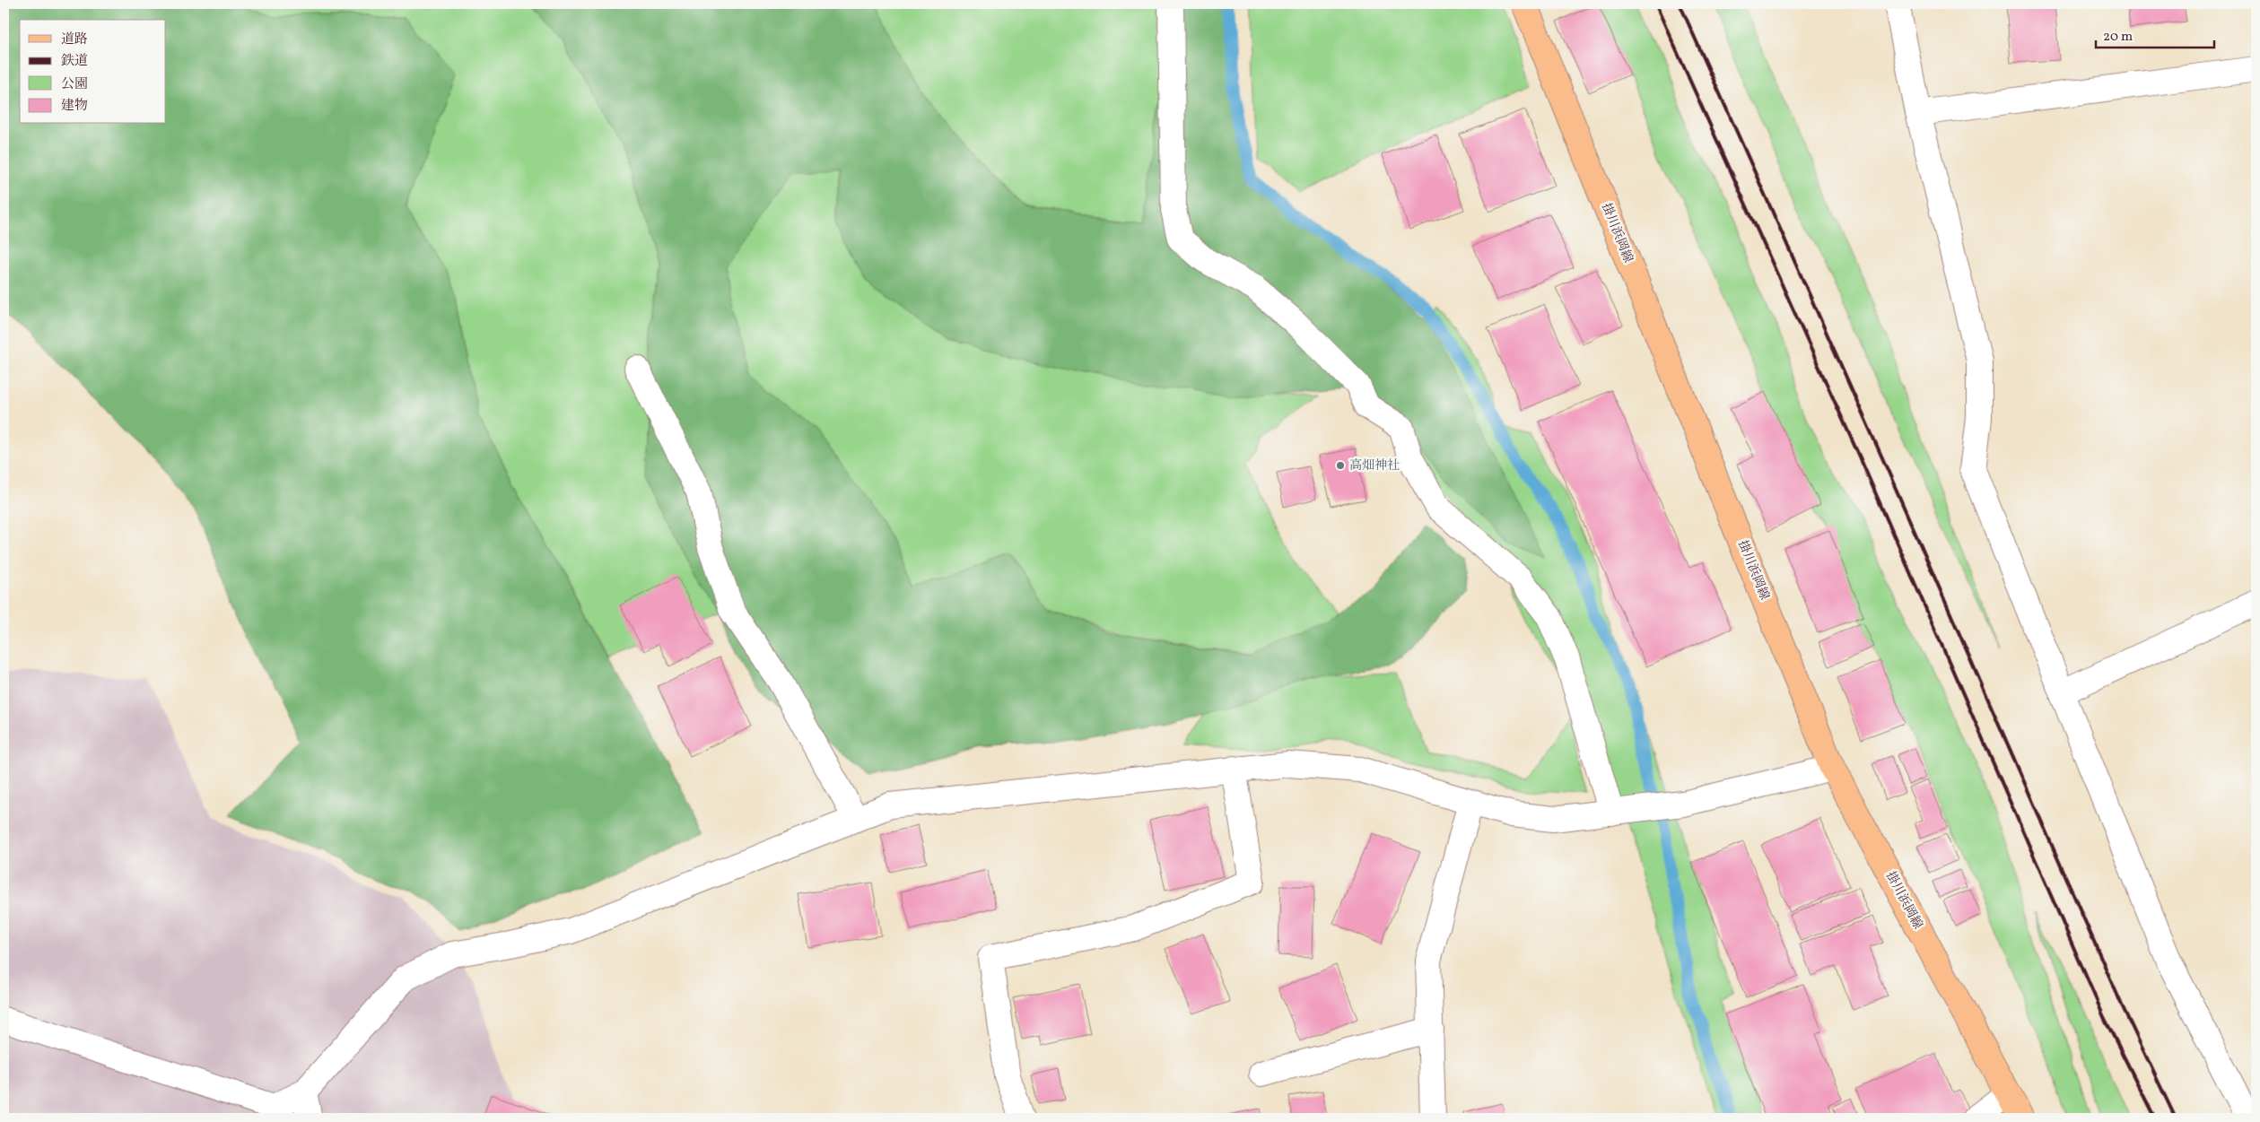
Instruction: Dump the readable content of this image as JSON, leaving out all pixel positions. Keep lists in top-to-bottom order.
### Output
{
  "streets": {
    "main road": ["掛川浜岡線"]
  },
  "places": ["高畑神社"],
  "legend": [
    "道路",
    "鉄道",
    "公園",
    "建物"
  ],
  "scale_bar": "20 m"
}
